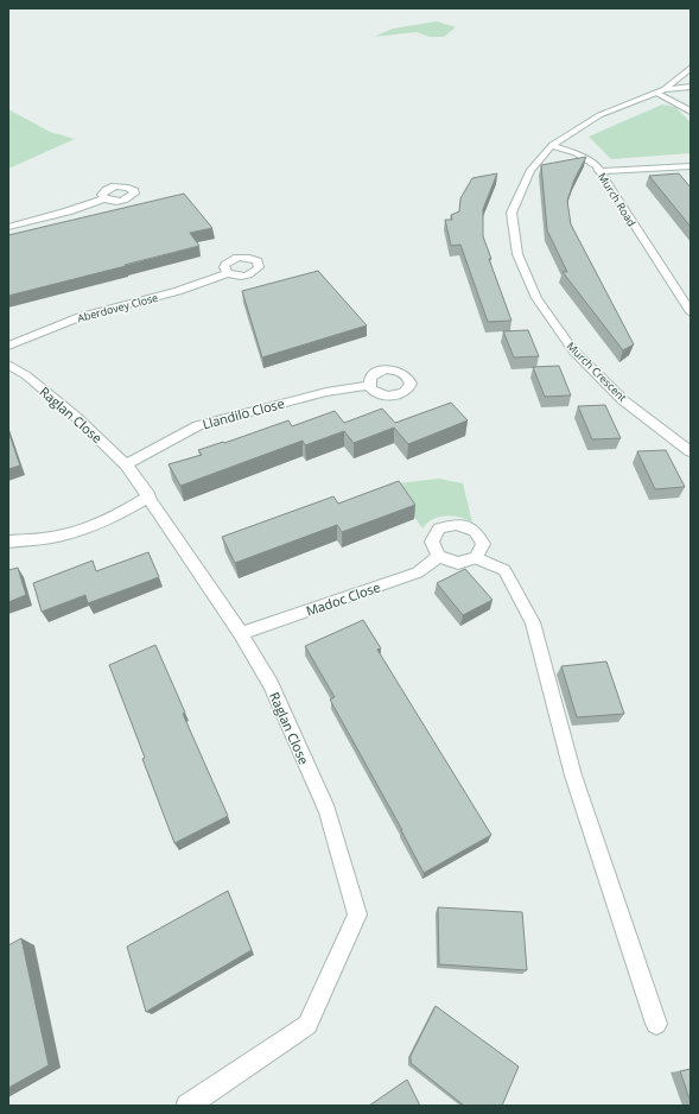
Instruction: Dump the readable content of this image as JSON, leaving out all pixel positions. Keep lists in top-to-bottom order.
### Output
{
  "streets": {
    "street": [
      "Murch Road",
      "Aberdovey Close",
      "Murch Crescent",
      "Llandilo Close",
      "Raglan Close",
      "Madoc Close"
    ]
  },
  "crossings": [
    ["Murch Road", "Murch Crescent"],
    ["Llandilo Close", "Raglan Close"],
    ["Raglan Close", "Madoc Close"]
  ]
}
